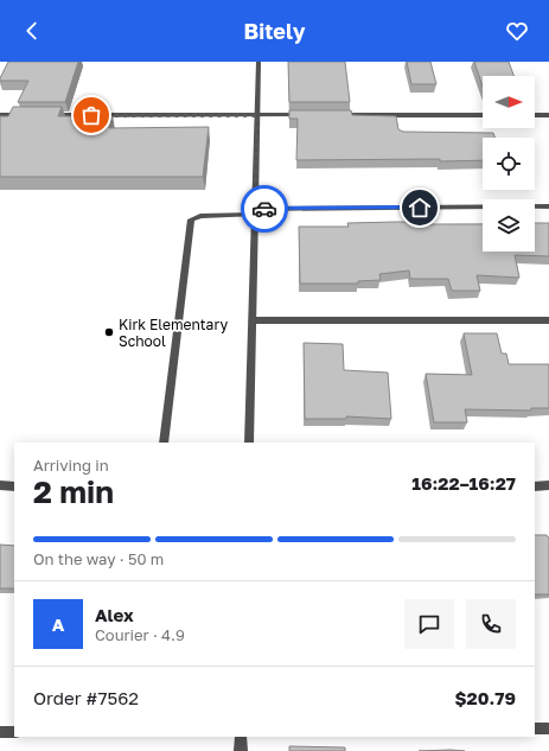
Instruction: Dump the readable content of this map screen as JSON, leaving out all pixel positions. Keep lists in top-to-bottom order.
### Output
{
  "places": ["Kirk Elementary School"],
  "north": "right",
  "page": {
    "header": "Bitely",
    "heading": ["2 min", "Arriving in", "16:22–16:27"],
    "panel": [
      "Alex",
      "Courier · 4.9",
      "Order #7562",
      "$20.79"
    ],
    "bar": "On the way · 50 m",
    "round": "A"
  }
}
